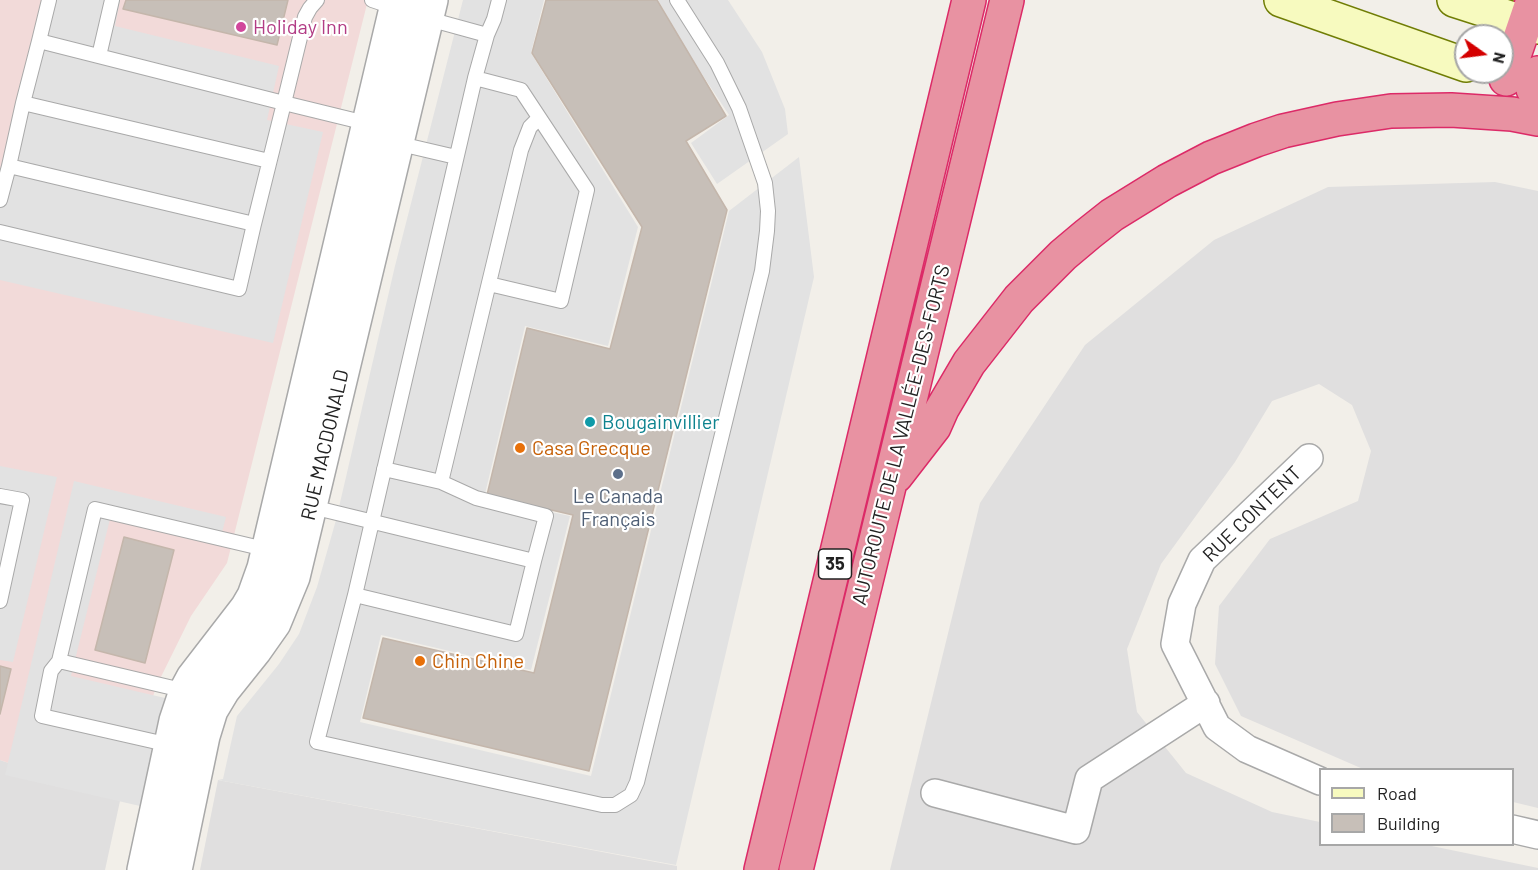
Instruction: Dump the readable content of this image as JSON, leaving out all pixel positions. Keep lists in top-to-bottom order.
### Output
{
  "streets": {
    "highway": ["AUTOROUTE DE LA VALLÉE-DES-FORTS", "35"],
    "street": ["RUE MACDONALD", "RUE CONTENT"]
  },
  "places": [
    "Holiday Inn",
    "Bougainvillier",
    "Casa Grecque",
    "Le Canada Français",
    "Chin Chine"
  ],
  "legend": ["Road", "Building"],
  "north": "right"
}
